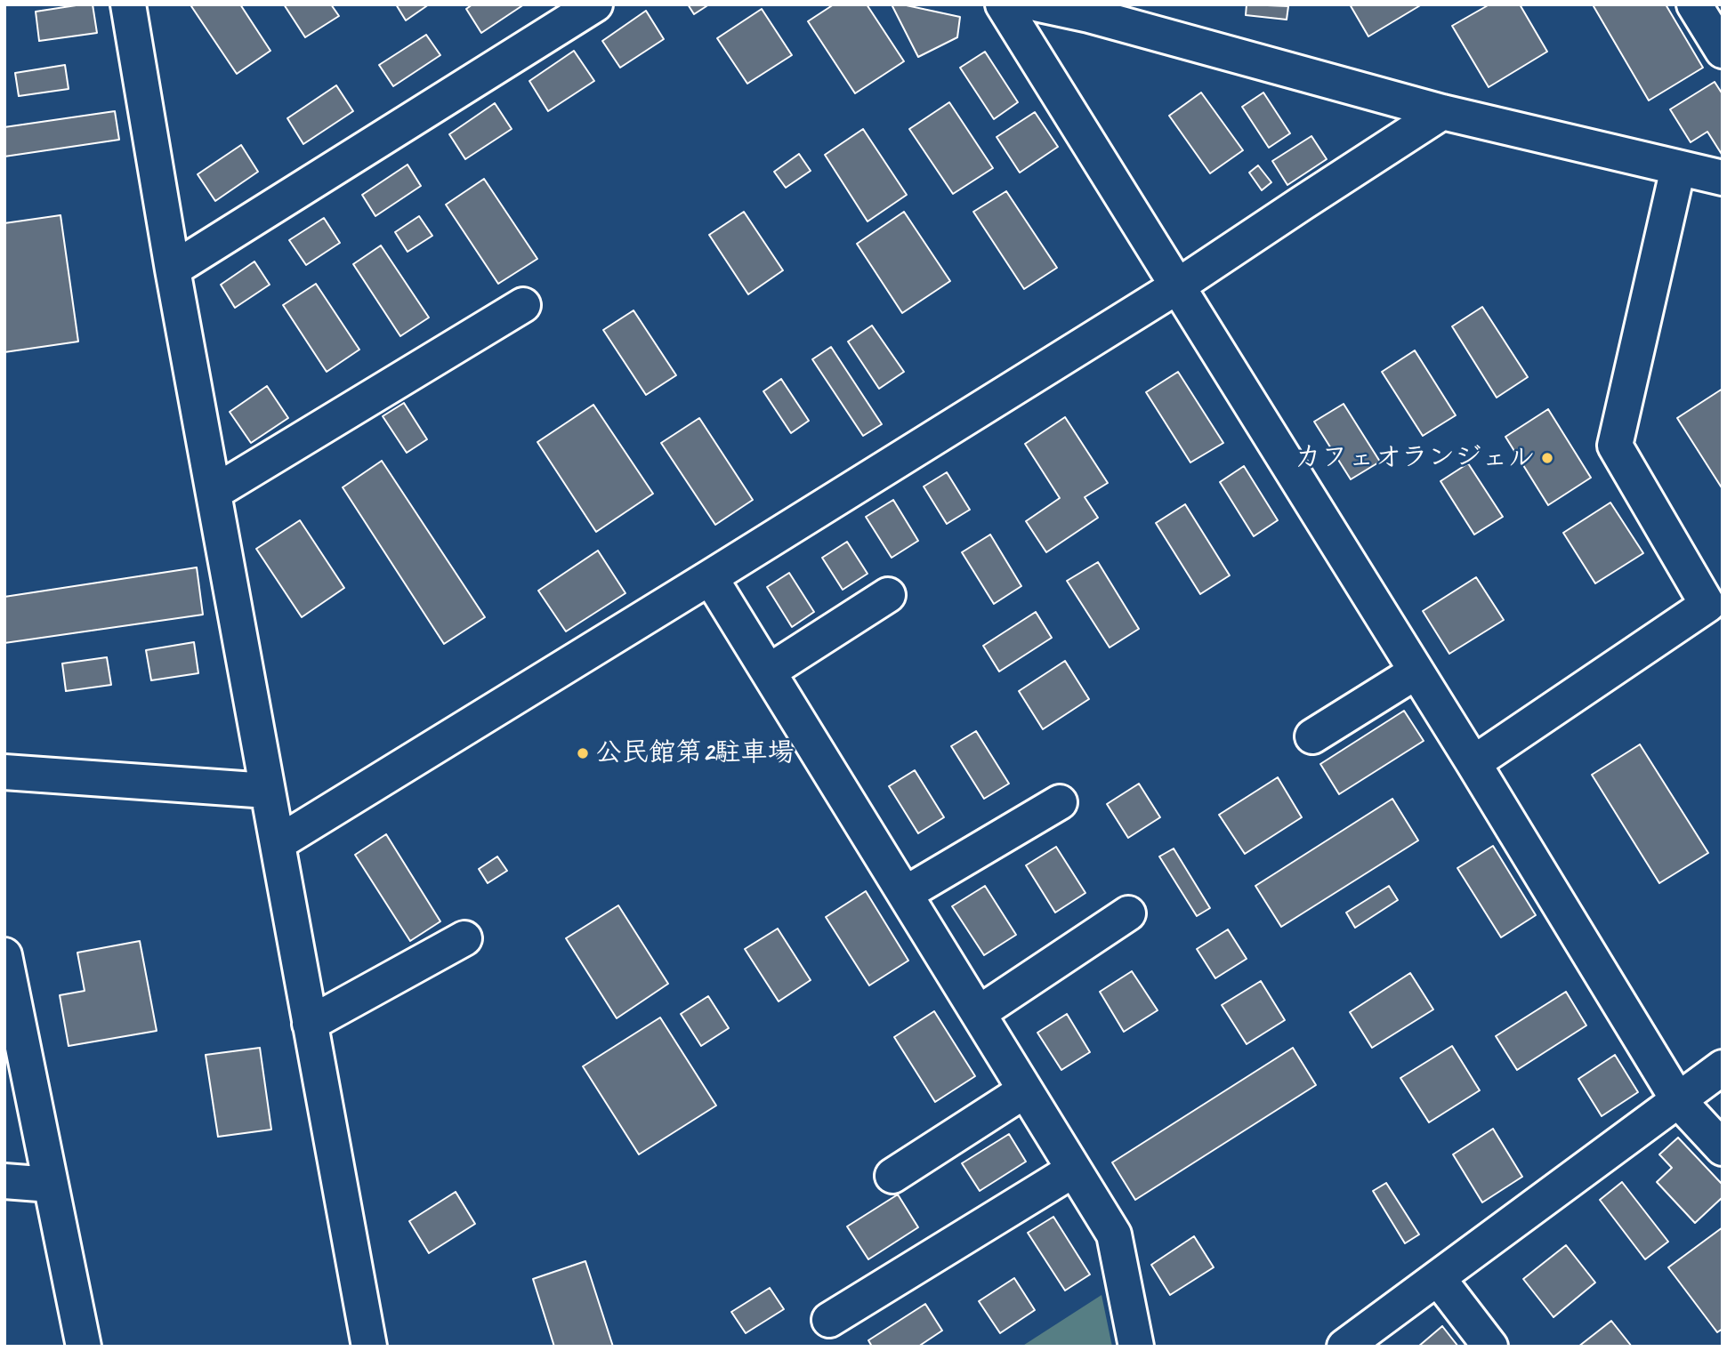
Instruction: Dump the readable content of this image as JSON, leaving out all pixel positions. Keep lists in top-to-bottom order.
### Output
{
  "places": ["カフェオランジェル", "公民館第2駐車場"]
}
